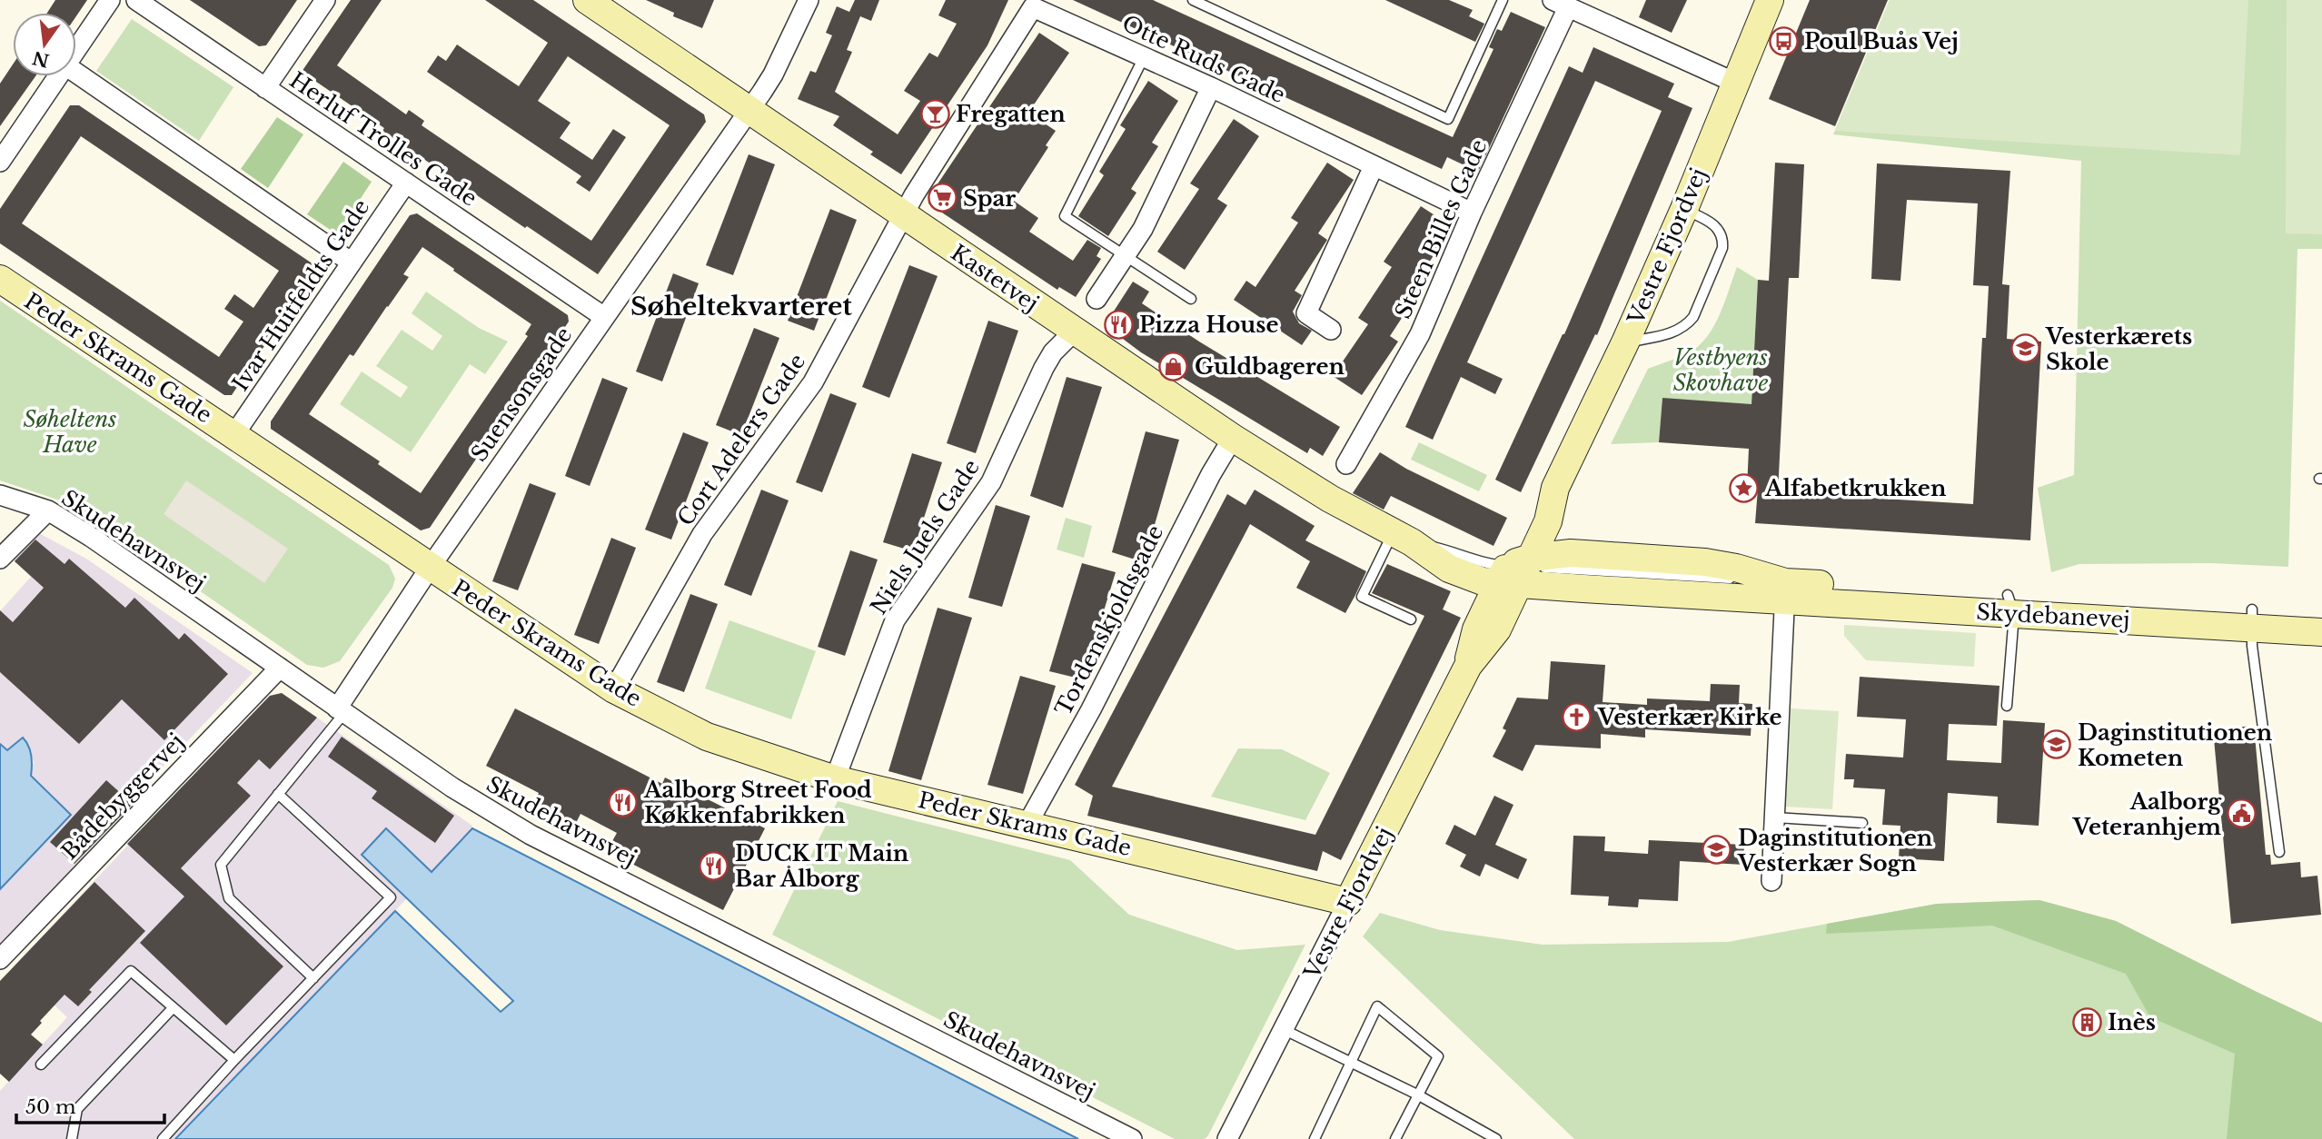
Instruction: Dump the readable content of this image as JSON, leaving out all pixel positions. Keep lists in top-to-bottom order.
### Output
{
  "streets": {
    "street": [
      "Otte Ruds Gade",
      "Herluf Trolles Gade",
      "Steen Billes Gade",
      "Vestre Fjordvej",
      "Kastetvej",
      "Ivar Huitfeldts Gade",
      "Peder Skrams Gade",
      "Suensonsgade",
      "Cort Adelers Gade",
      "Niels Juels Gade",
      "Skudehavnsvej",
      "Skydebanevej",
      "Tordenskjoldsgade",
      "Bådebyggervej"
    ]
  },
  "crossings": [
    ["Otte Ruds Gade", "Steen Billes Gade"],
    ["Otte Ruds Gade", "Kastetvej"],
    ["Otte Ruds Gade", "Cort Adelers Gade"],
    ["Herluf Trolles Gade", "Ivar Huitfeldts Gade"],
    ["Herluf Trolles Gade", "Suensonsgade"],
    ["Vestre Fjordvej", "Kastetvej"],
    ["Vestre Fjordvej", "Peder Skrams Gade"],
    ["Vestre Fjordvej", "Skydebanevej"],
    ["Kastetvej", "Suensonsgade"],
    ["Kastetvej", "Cort Adelers Gade"],
    ["Kastetvej", "Niels Juels Gade"],
    ["Kastetvej", "Skydebanevej"],
    ["Kastetvej", "Tordenskjoldsgade"],
    ["Ivar Huitfeldts Gade", "Peder Skrams Gade"],
    ["Peder Skrams Gade", "Suensonsgade"],
    ["Peder Skrams Gade", "Cort Adelers Gade"],
    ["Peder Skrams Gade", "Niels Juels Gade"],
    ["Peder Skrams Gade", "Tordenskjoldsgade"],
    ["Suensonsgade", "Skudehavnsvej"],
    ["Skudehavnsvej", "Bådebyggervej"]
  ],
  "districts": ["Søheltekvarteret"],
  "parks": ["Vestbyens Skovhave", "Søheltens Have"],
  "places": {
    "bus stop": ["Poul Buås Vej"],
    "bar": ["Fregatten"],
    "supermarket": ["Spar"],
    "restaurant": ["Pizza House", "Aalborg Street Food Køkkenfabrikken", "DUCK IT Main Bar Ålborg"],
    "school or university": ["Vesterkærets Skole", "Daginstitutionen Kometen", "Daginstitutionen Vesterkær Sogn"],
    "shop": ["Guldbageren"],
    "place": ["Alfabetkrukken"],
    "church": ["Vesterkær Kirke"],
    "public building": ["Aalborg Veteranhjem"],
    "building": ["Inès"]
  },
  "scale_bar": "50 m",
  "north": "bottom"
}
